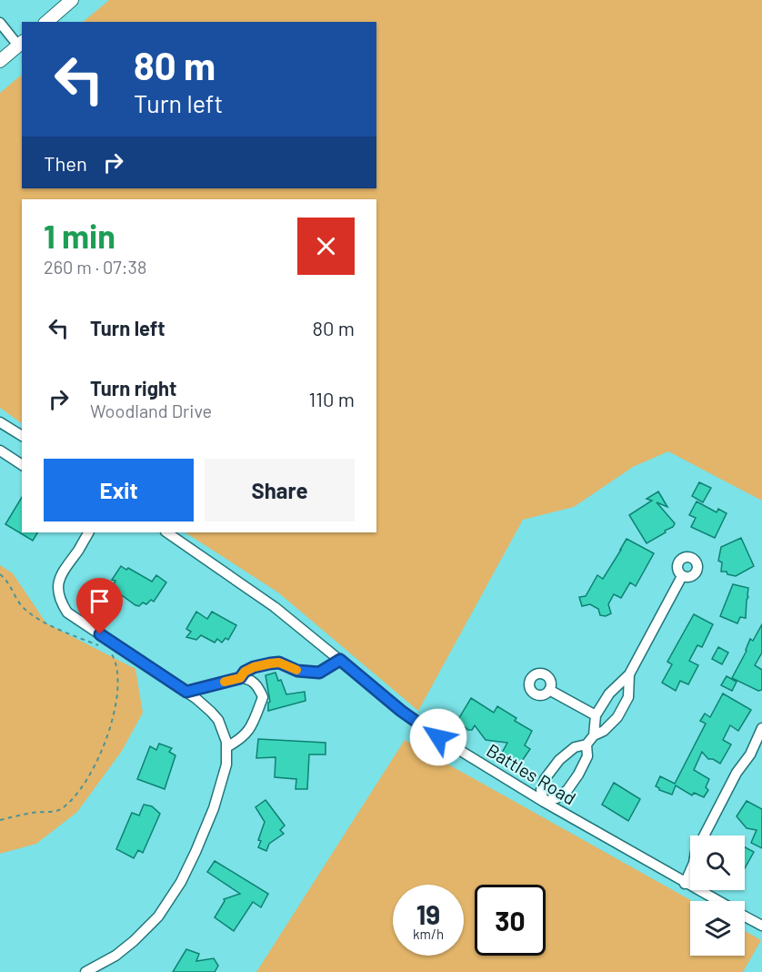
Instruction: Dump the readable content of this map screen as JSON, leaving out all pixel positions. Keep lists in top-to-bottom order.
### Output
{
  "streets": {
    "street": ["Battles Road"]
  },
  "page": {
    "turn": ["80 m", "Turn left"],
    "then": "Then",
    "heading": ["1 min", "260 m · 07:38"],
    "list": [
      {
        "name": "Turn left",
        "value": "80 m"
      },
      {
        "name": "Turn right",
        "note": "Woodland Drive",
        "value": "110 m"
      }
    ],
    "buttons": ["Exit", "Share"],
    "speed": "19 km/h",
    "limit": "30"
  }
}
